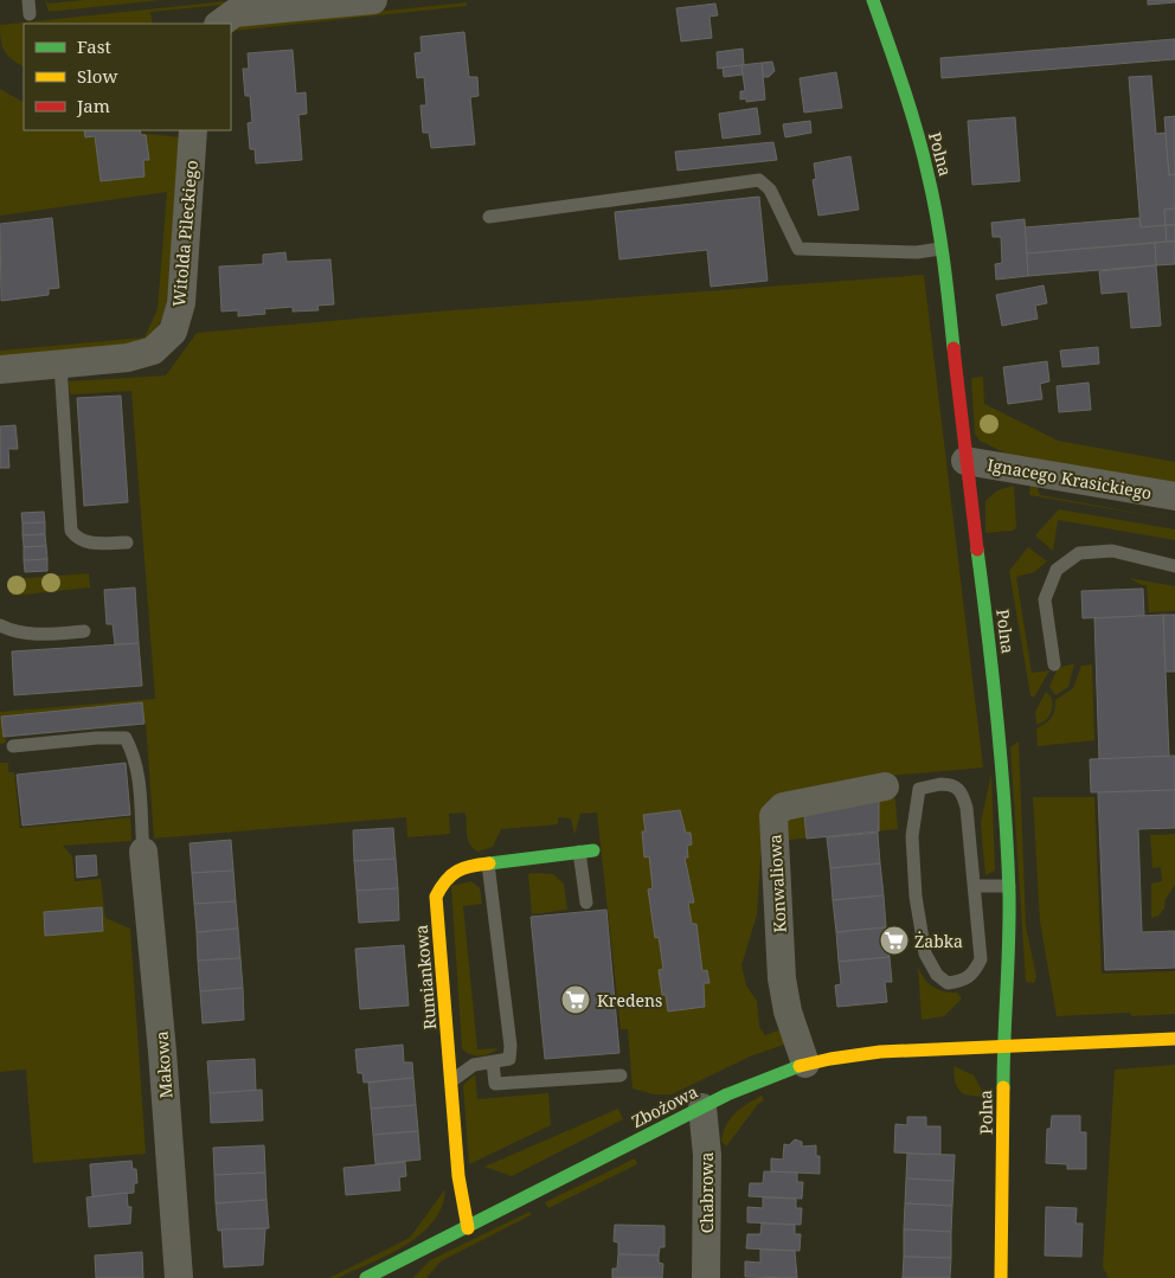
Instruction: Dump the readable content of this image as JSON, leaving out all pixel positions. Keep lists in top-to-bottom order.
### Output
{
  "streets": {
    "street": [
      "Polna",
      "Witolda Pileckiego",
      "Ignacego Krasickiego",
      "Konwaliowa",
      "Rumiankowa",
      "Makowa",
      "Zbożowa",
      "Chabrowa"
    ]
  },
  "crossings": [
    ["Polna", "Ignacego Krasickiego"],
    ["Polna", "Zbożowa"],
    ["Konwaliowa", "Zbożowa"],
    ["Rumiankowa", "Zbożowa"],
    ["Zbożowa", "Chabrowa"]
  ],
  "places": {
    "supermarket": ["Żabka", "Kredens"]
  },
  "legend": ["Fast", "Slow", "Jam"]
}
